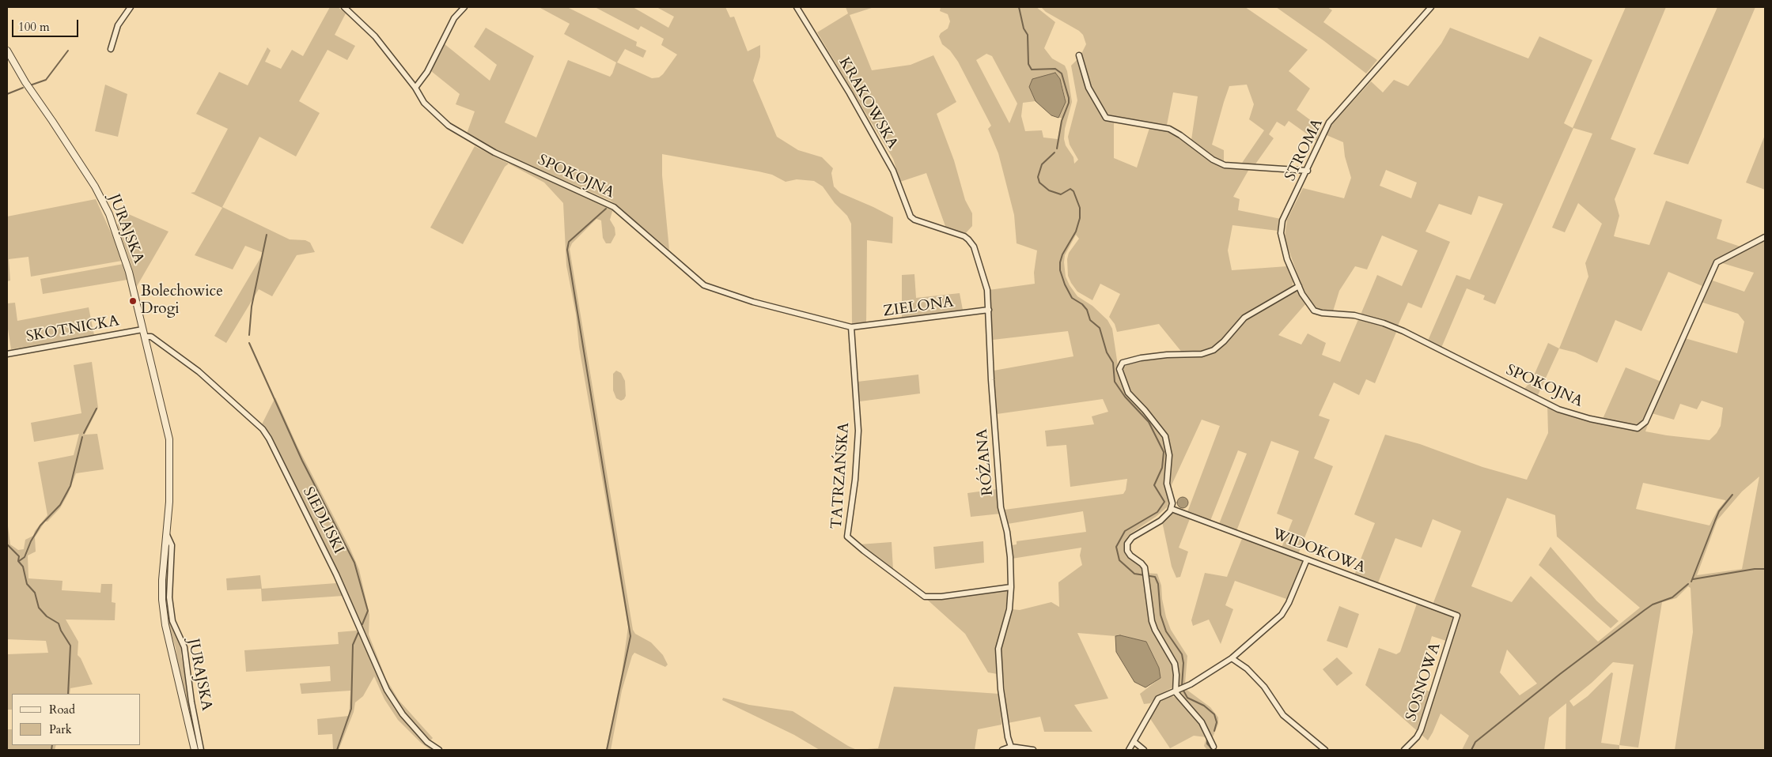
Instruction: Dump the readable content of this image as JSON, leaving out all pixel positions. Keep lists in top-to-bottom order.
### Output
{
  "streets": {
    "street": [
      "KRAKOWSKA",
      "STROMA",
      "SPOKOJNA",
      "JURAJSKA",
      "ZIELONA",
      "SKOTNICKA",
      "RÓŻANA",
      "TATRZAŃSKA",
      "SIEDLISKI",
      "WIDOKOWA",
      "SOSNOWA"
    ]
  },
  "crossings": [
    ["KRAKOWSKA", "RÓŻANA"],
    ["STROMA", "SPOKOJNA"],
    ["SPOKOJNA", "ZIELONA"],
    ["SPOKOJNA", "TATRZAŃSKA"],
    ["JURAJSKA", "SKOTNICKA"],
    ["JURAJSKA", "SIEDLISKI"],
    ["ZIELONA", "RÓŻANA"],
    ["ZIELONA", "TATRZAŃSKA"],
    ["RÓŻANA", "TATRZAŃSKA"],
    ["WIDOKOWA", "SOSNOWA"]
  ],
  "places": ["Bolechowice Drogi"],
  "legend": ["Road", "Park"],
  "scale_bar": "100 m"
}
